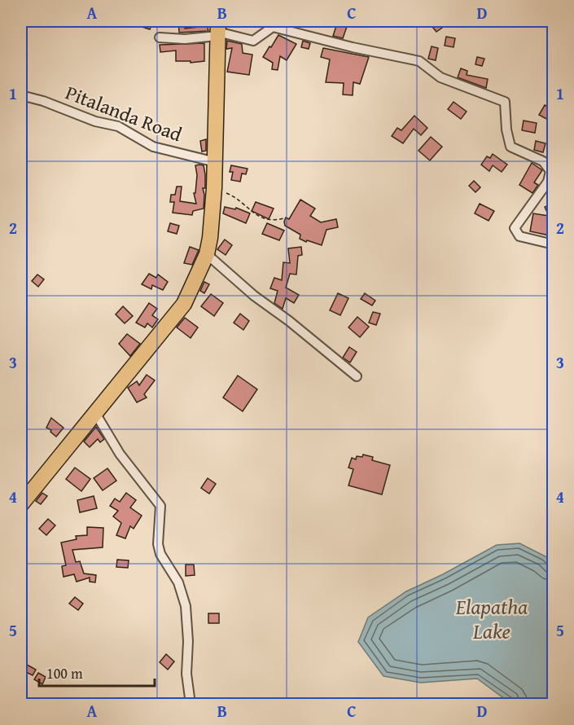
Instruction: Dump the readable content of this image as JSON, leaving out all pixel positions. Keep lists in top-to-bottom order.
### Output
{
  "streets": {
    "street": ["Pitalanda Road"]
  },
  "water": ["Elapatha Lake"],
  "scale_bar": "100 m",
  "grid": {
    "columns": [
      "A",
      "B",
      "C",
      "D"
    ],
    "rows": [
      "1",
      "2",
      "3",
      "4",
      "5"
    ]
  }
}
